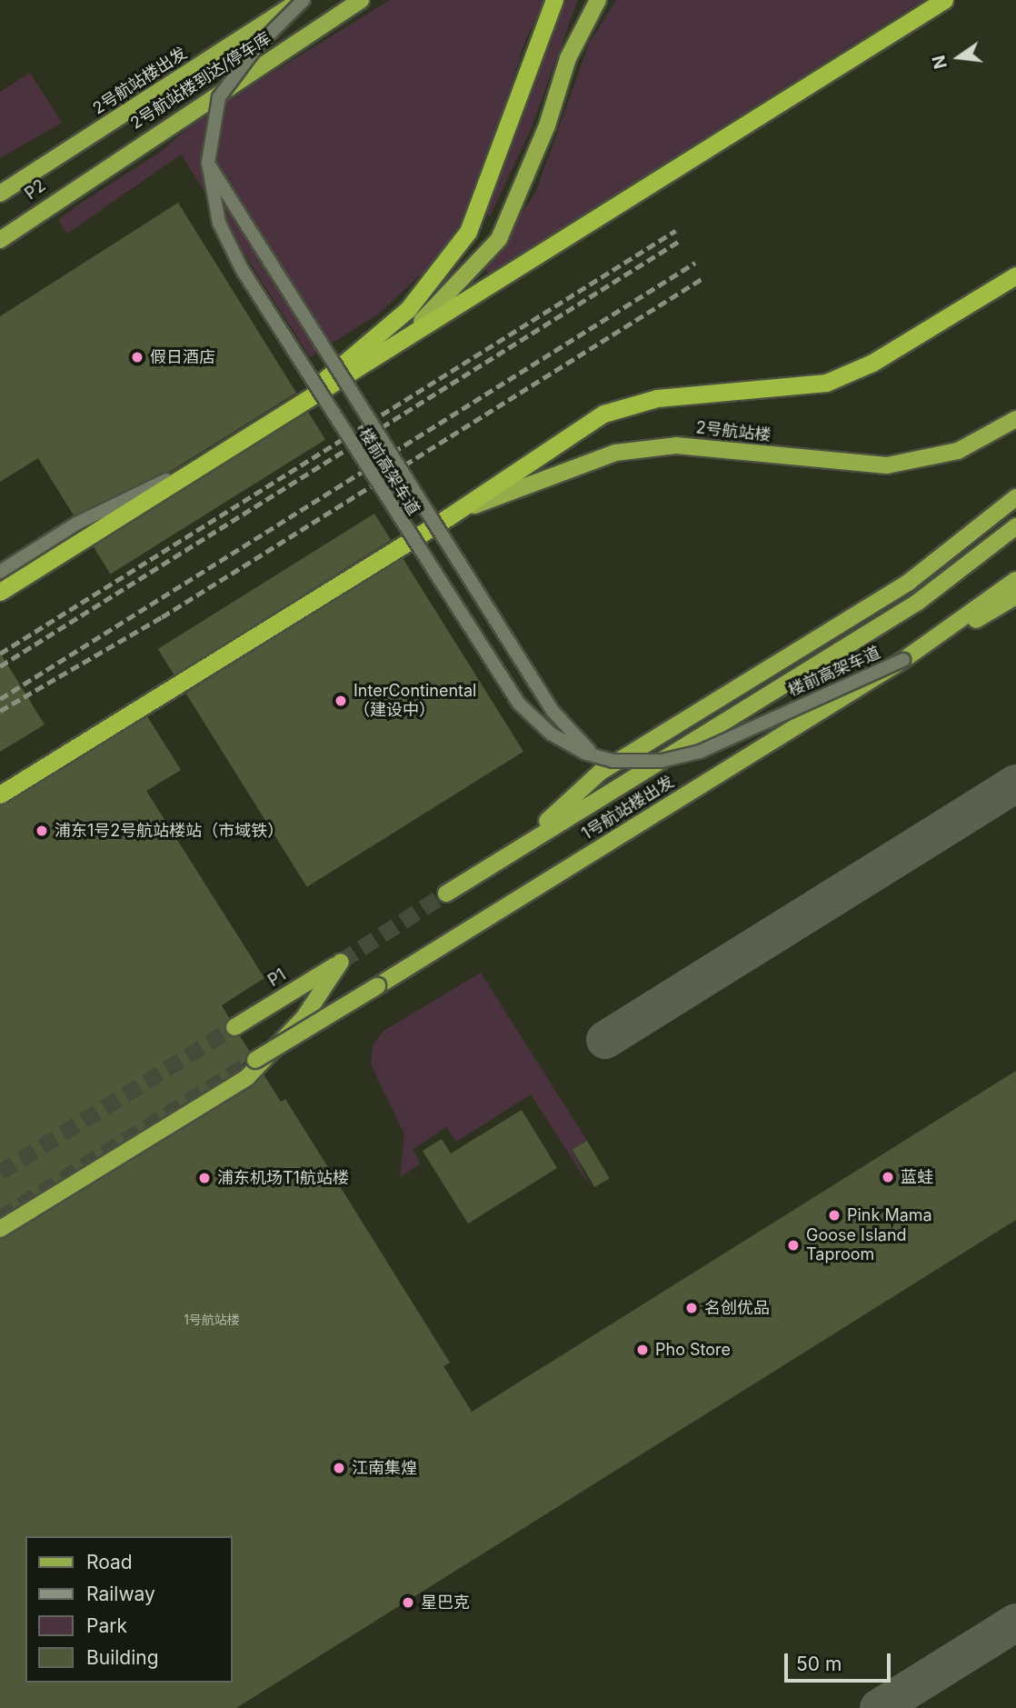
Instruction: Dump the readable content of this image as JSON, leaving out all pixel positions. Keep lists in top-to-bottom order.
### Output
{
  "streets": {
    "main road": [
      "2号航站楼出发",
      "2号航站楼到达/停车库",
      "P2",
      "2号航站楼",
      "1号航站楼出发",
      "P1"
    ],
    "street": ["楼前高架车道"]
  },
  "crossings": [
    ["2号航站楼出发", "楼前高架车道"],
    ["2号航站楼到达/停车库", "P2"],
    ["楼前高架车道", "1号航站楼出发"]
  ],
  "places": [
    "假日酒店",
    "InterContinental （建设中）",
    "浦东1号2号航站楼站（市域铁）",
    "蓝蛙",
    "浦东机场T1航站楼",
    "Pink Mama",
    "Goose Island Taproom",
    "名创优品",
    "Pho Store",
    "江南集煌",
    "星巴克"
  ],
  "house_numbers": ["1号航站楼"],
  "legend": [
    "Road",
    "Railway",
    "Park",
    "Building"
  ],
  "scale_bar": "50 m",
  "north": "left"
}
